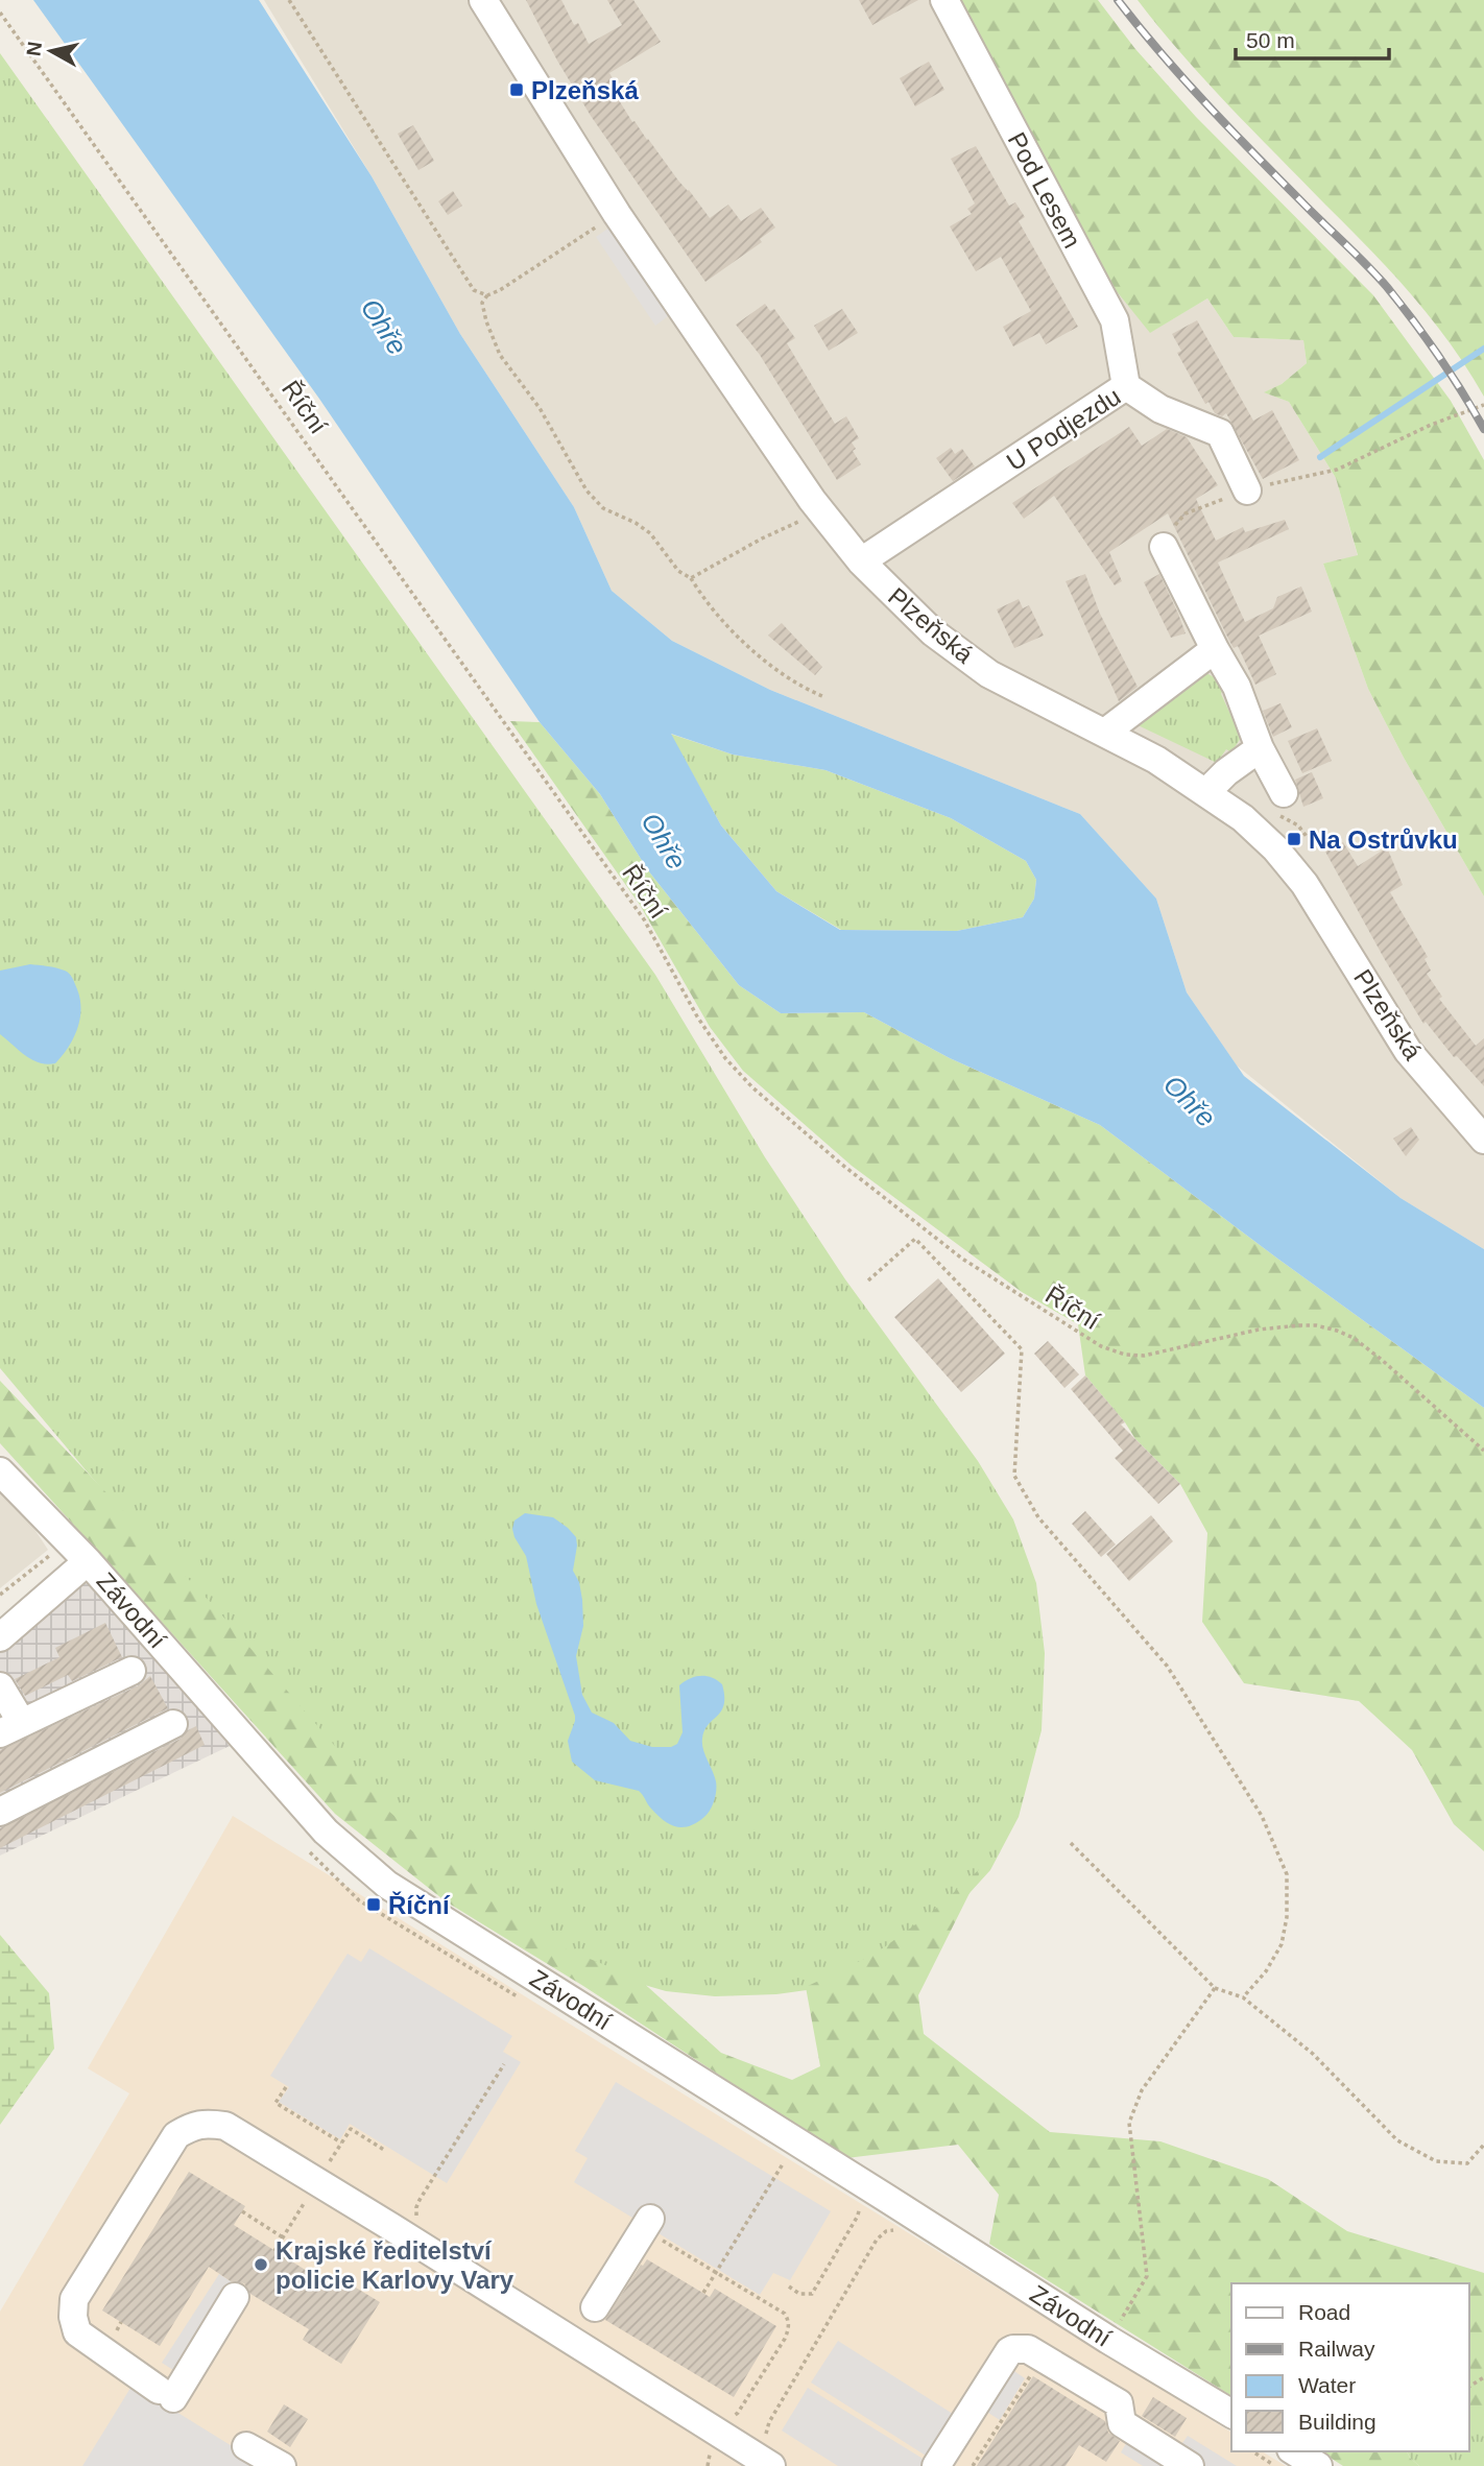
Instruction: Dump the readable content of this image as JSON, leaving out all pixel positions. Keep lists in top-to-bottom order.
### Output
{
  "streets": {
    "street": [
      "Pod Lesem",
      "U Podjezdu",
      "Plzeňská",
      "Závodní"
    ],
    "path": ["Říční"]
  },
  "crossings": [
    ["Pod Lesem", "U Podjezdu"],
    ["U Podjezdu", "Plzeňská"]
  ],
  "water": ["Ohře"],
  "places": {
    "transit": ["Plzeňská", "Na Ostrůvku", "Říční"],
    "other": ["Krajské ředitelství policie Karlovy Vary"]
  },
  "legend": [
    "Road",
    "Railway",
    "Water",
    "Building"
  ],
  "scale_bar": "50 m",
  "north": "left"
}
